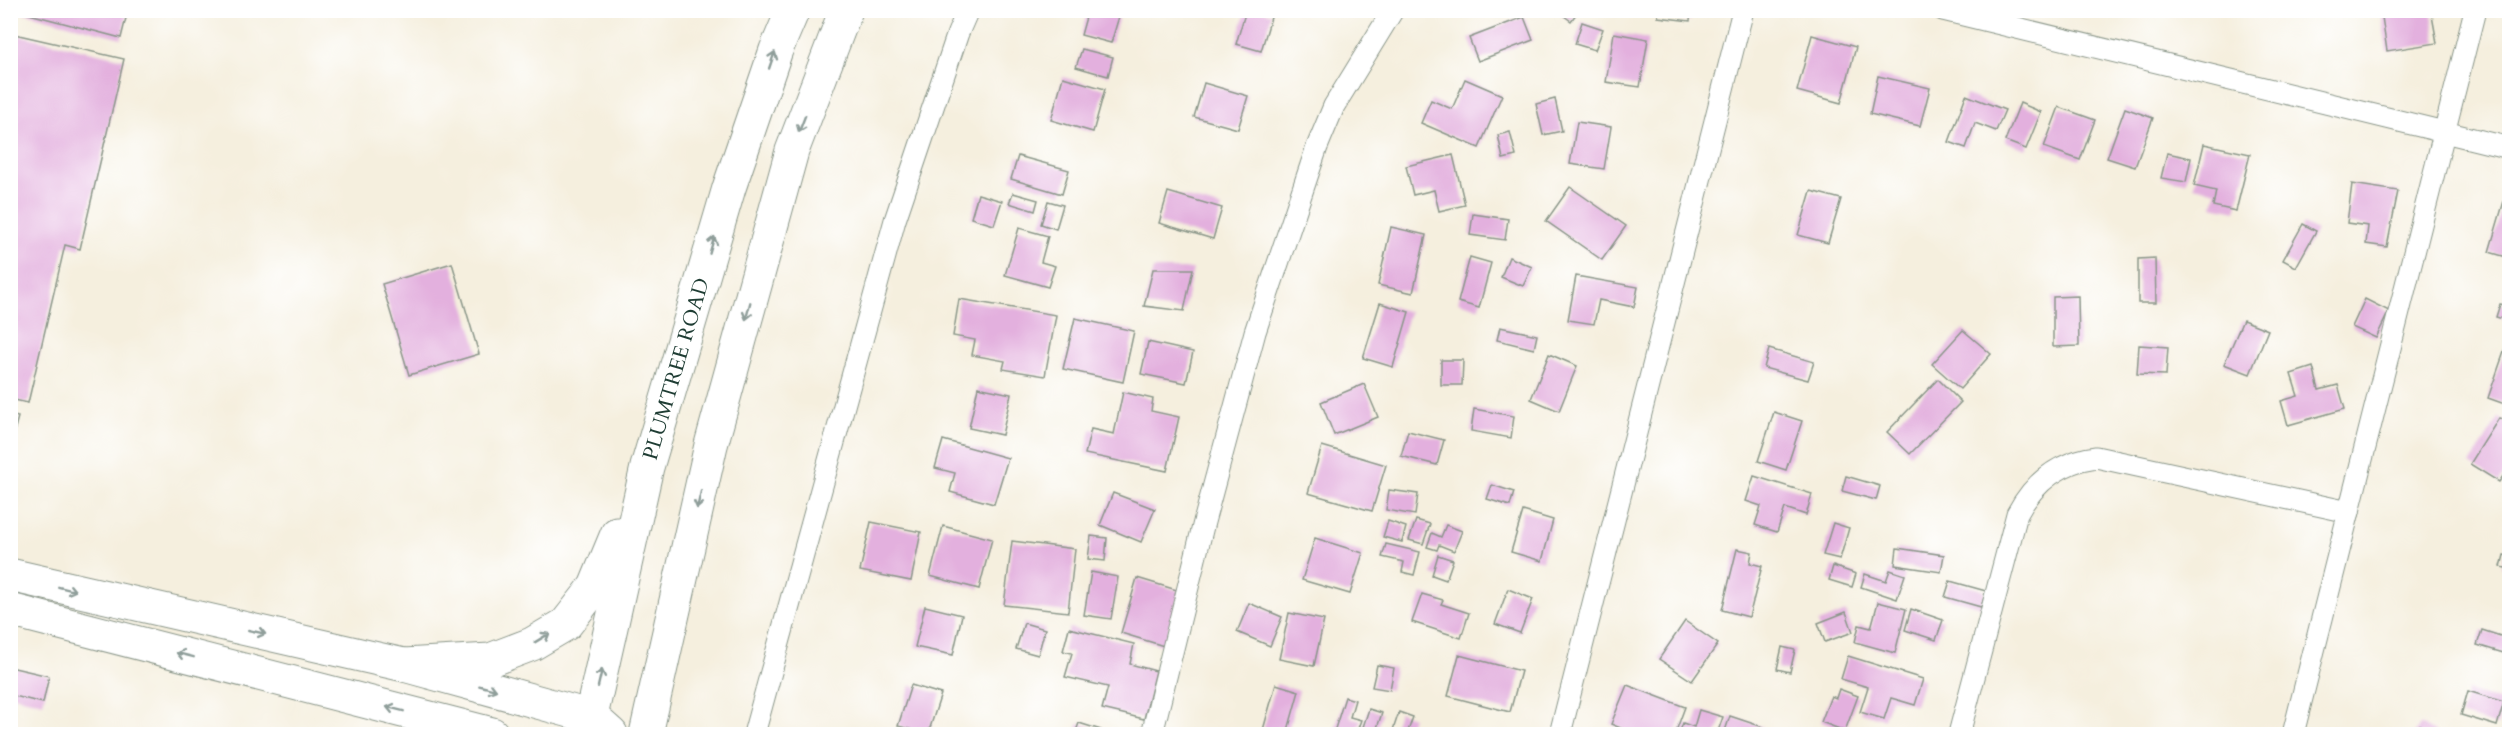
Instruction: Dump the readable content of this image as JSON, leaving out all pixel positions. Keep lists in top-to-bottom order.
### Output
{
  "streets": {
    "main road": ["PLUMTREE ROAD"]
  }
}
